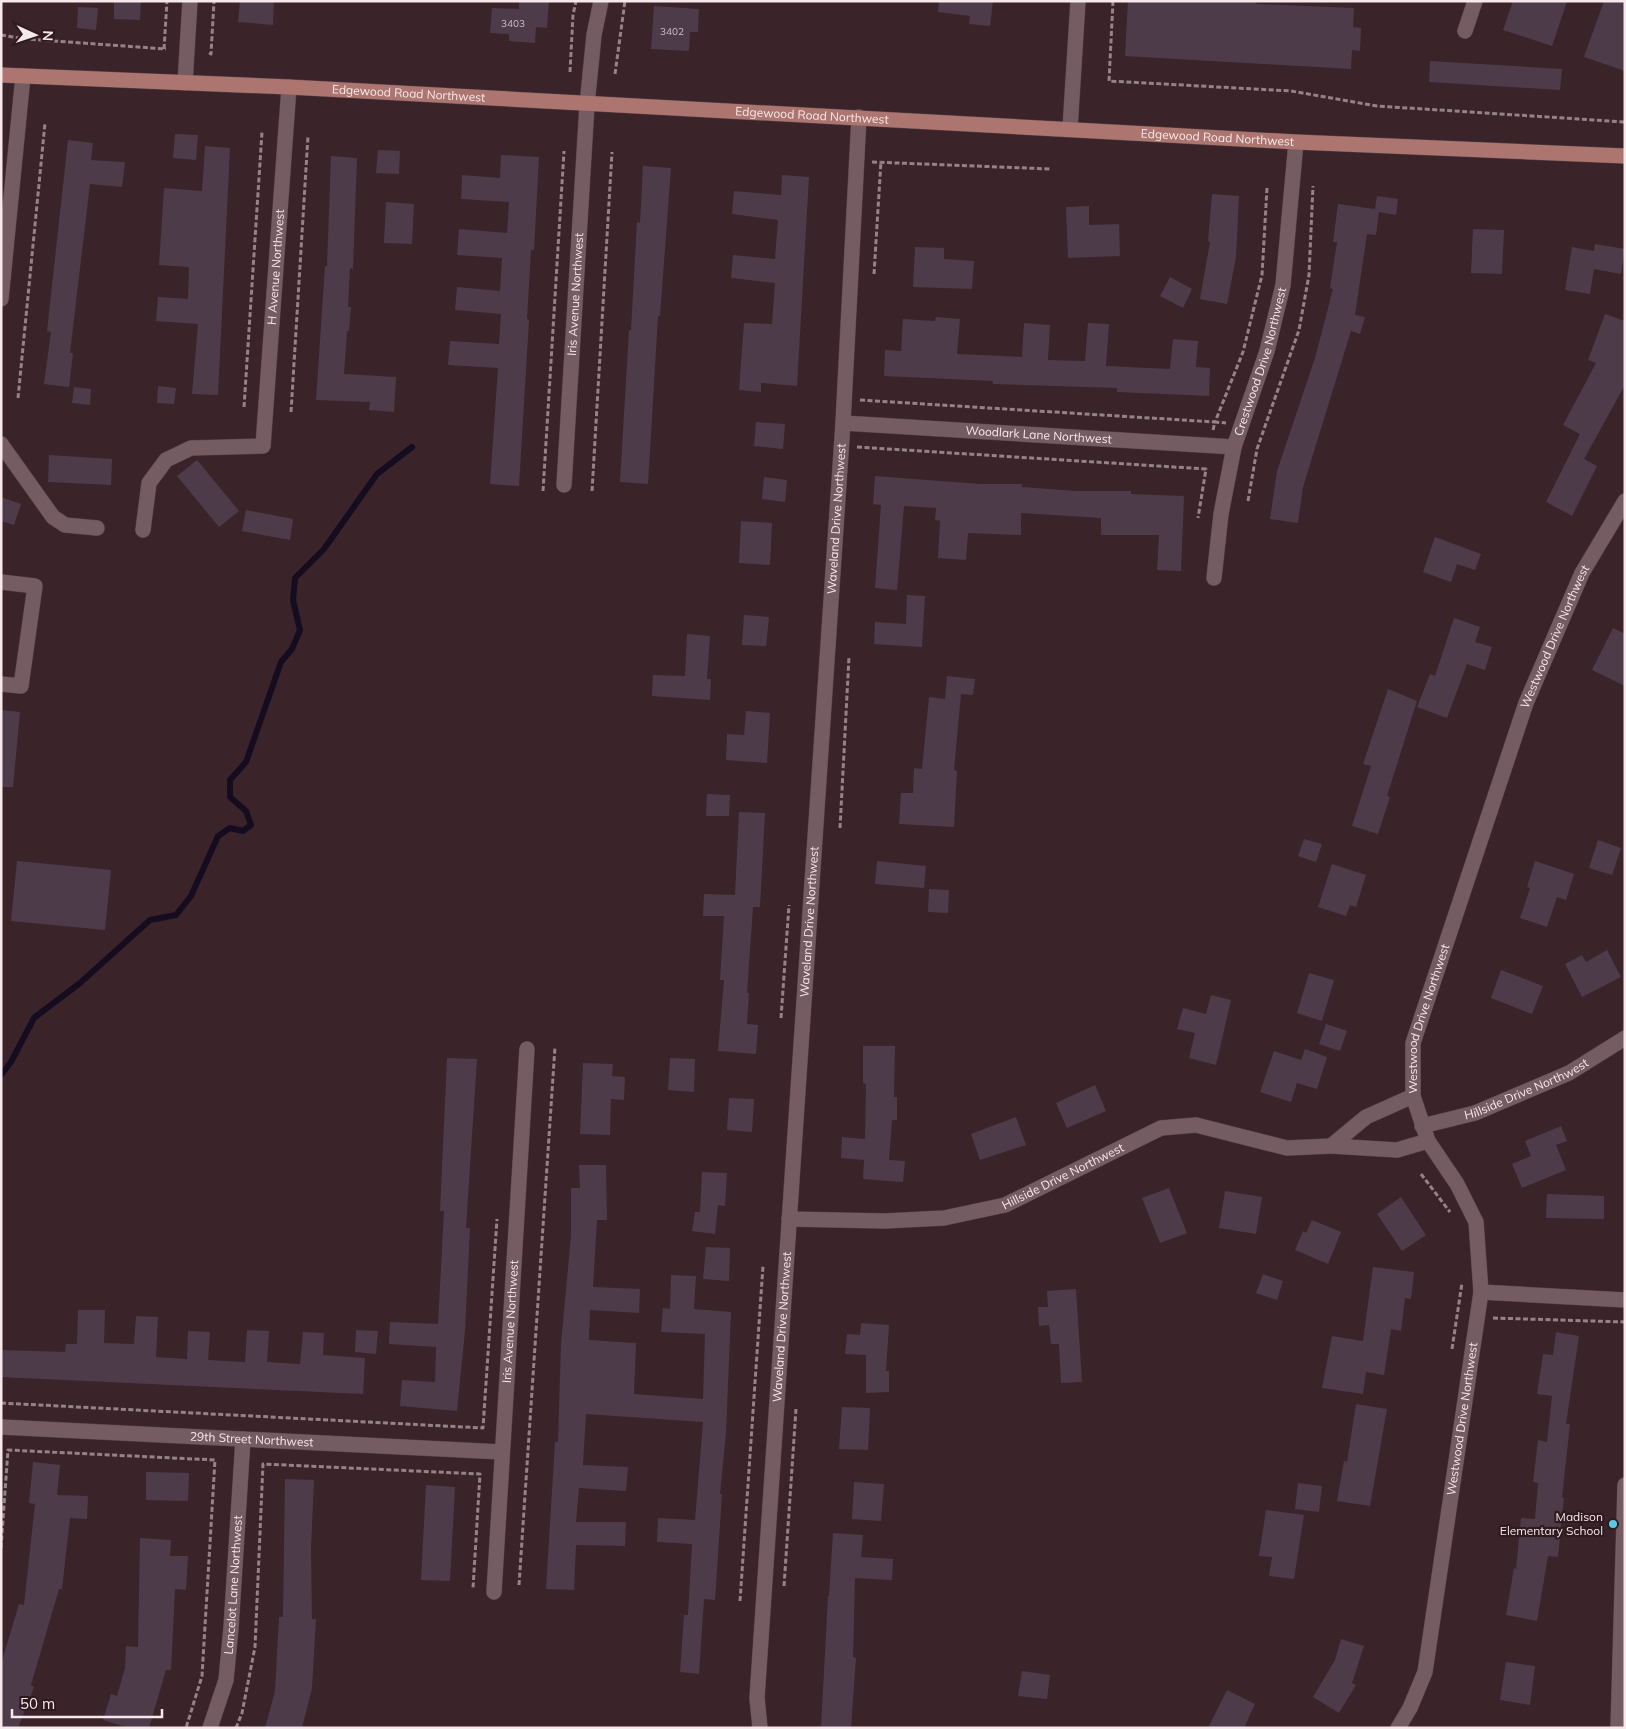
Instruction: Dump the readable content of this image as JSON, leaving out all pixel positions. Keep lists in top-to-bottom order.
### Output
{
  "streets": {
    "main road": ["Edgewood Road Northwest"],
    "street": [
      "H Avenue Northwest",
      "Iris Avenue Northwest",
      "Crestwood Drive Northwest",
      "Woodlark Lane Northwest",
      "Waveland Drive Northwest",
      "Westwood Drive Northwest",
      "Hillside Drive Northwest",
      "29th Street Northwest",
      "Lancelot Lane Northwest"
    ]
  },
  "crossings": [
    ["Edgewood Road Northwest", "H Avenue Northwest"],
    ["Edgewood Road Northwest", "Iris Avenue Northwest"],
    ["Edgewood Road Northwest", "Crestwood Drive Northwest"],
    ["Edgewood Road Northwest", "Waveland Drive Northwest"],
    ["Iris Avenue Northwest", "29th Street Northwest"],
    ["Crestwood Drive Northwest", "Woodlark Lane Northwest"],
    ["Woodlark Lane Northwest", "Waveland Drive Northwest"],
    ["Waveland Drive Northwest", "Hillside Drive Northwest"],
    ["Westwood Drive Northwest", "Hillside Drive Northwest"],
    ["29th Street Northwest", "Lancelot Lane Northwest"]
  ],
  "places": ["Madison Elementary School"],
  "house_numbers": ["3403", "3402"],
  "scale_bar": "50 m",
  "north": "right"
}
